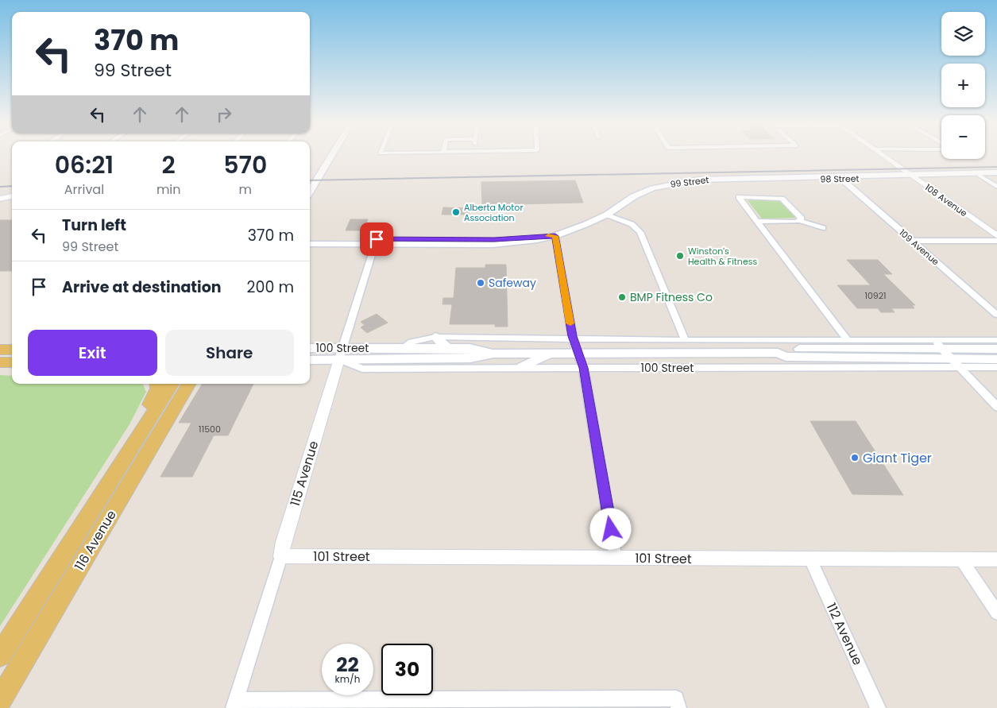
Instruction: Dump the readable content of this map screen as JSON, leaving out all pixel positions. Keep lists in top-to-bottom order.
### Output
{
  "streets": {
    "main road": [
      "98 Street",
      "99 Street",
      "100 Street",
      "116 Avenue"
    ],
    "street": [
      "108 Avenue",
      "109 Avenue",
      "115 Avenue",
      "101 Street",
      "112 Avenue"
    ]
  },
  "crossings": [
    ["98 Street", "99 Street"],
    ["98 Street", "108 Avenue"],
    ["98 Street", "109 Avenue"],
    ["99 Street", "115 Avenue"],
    ["100 Street", "115 Avenue"],
    ["115 Avenue", "101 Street"],
    ["101 Street", "112 Avenue"]
  ],
  "places": [
    "Alberta Motor Association",
    "Winston's Health & Fitness",
    "Safeway",
    "BMP Fitness Co",
    "Giant Tiger"
  ],
  "house_numbers": ["10921", "11500"],
  "page": {
    "map_buttons": ["+", "−"],
    "turn": ["370 m", "99 Street"],
    "eta": [
      "06:21",
      "Arrival",
      "2",
      "min",
      "570",
      "m"
    ],
    "list": [
      {
        "name": "Turn left",
        "note": "99 Street",
        "value": "370 m"
      },
      {
        "name": "Arrive at destination",
        "value": "200 m"
      }
    ],
    "buttons": ["Exit", "Share"],
    "speed": "22 km/h",
    "limit": "30"
  }
}
